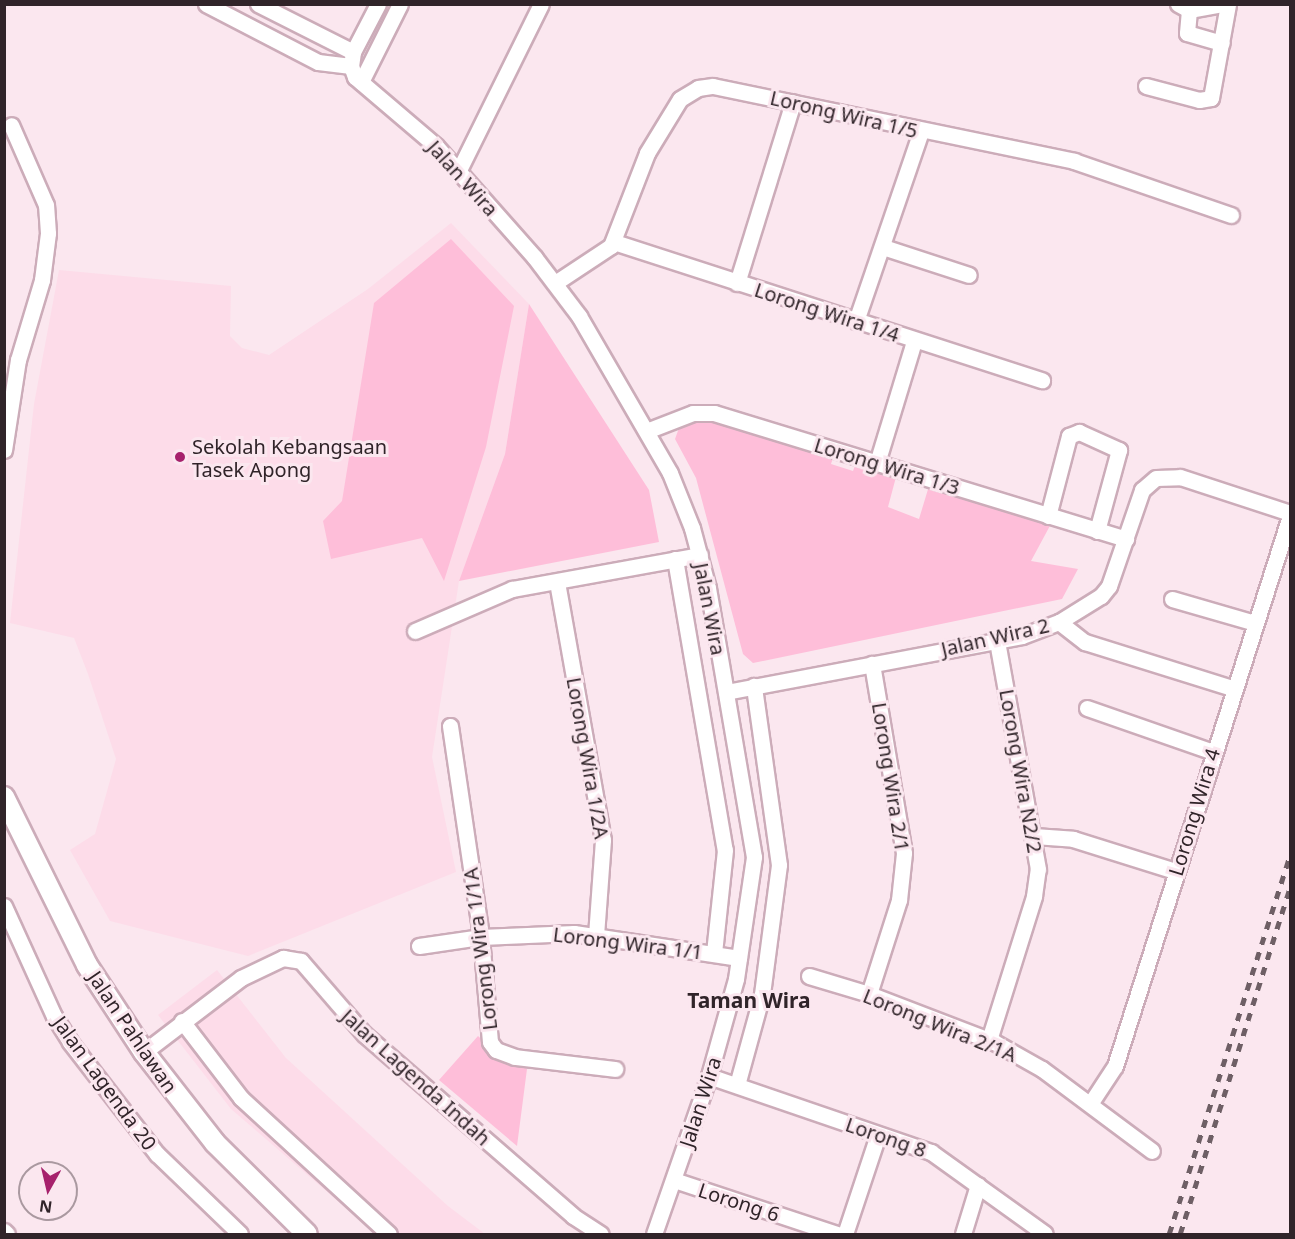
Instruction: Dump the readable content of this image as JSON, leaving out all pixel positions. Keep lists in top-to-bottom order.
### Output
{
  "streets": {
    "street": [
      "Lorong Wira 1/5",
      "Jalan Wira",
      "Lorong Wira 1/4",
      "Lorong Wira 1/3",
      "Jalan Wira 2",
      "Lorong Wira 1/2A",
      "Lorong Wira N2/2",
      "Lorong Wira 2/1",
      "Lorong Wira 4",
      "Lorong Wira 1/1",
      "Lorong Wira 1/1A",
      "Lorong Wira 2/1A",
      "Jalan Pahlawan",
      "Jalan Lagenda Indah",
      "Jalan Lagenda 20",
      "Lorong 8",
      "Lorong 6"
    ]
  },
  "crossings": [
    ["Lorong Wira 1/5", "Lorong Wira 1/4"],
    ["Jalan Wira", "Lorong Wira 1/3"],
    ["Jalan Wira", "Jalan Wira 2"],
    ["Jalan Wira", "Lorong Wira 1/1"],
    ["Jalan Wira", "Lorong 8"],
    ["Jalan Wira", "Lorong 6"],
    ["Lorong Wira 1/3", "Jalan Wira 2"],
    ["Jalan Wira 2", "Lorong Wira N2/2"],
    ["Jalan Wira 2", "Lorong Wira 2/1"],
    ["Jalan Wira 2", "Lorong Wira 4"],
    ["Lorong Wira 1/2A", "Lorong Wira 1/1"],
    ["Lorong Wira N2/2", "Lorong Wira 2/1A"],
    ["Lorong Wira 2/1", "Lorong Wira 2/1A"],
    ["Lorong Wira 4", "Lorong Wira 2/1A"],
    ["Lorong Wira 1/1", "Lorong Wira 1/1A"],
    ["Jalan Pahlawan", "Jalan Lagenda Indah"]
  ],
  "districts": ["Taman Wira"],
  "places": ["Sekolah Kebangsaan Tasek Apong"],
  "north": "bottom"
}
